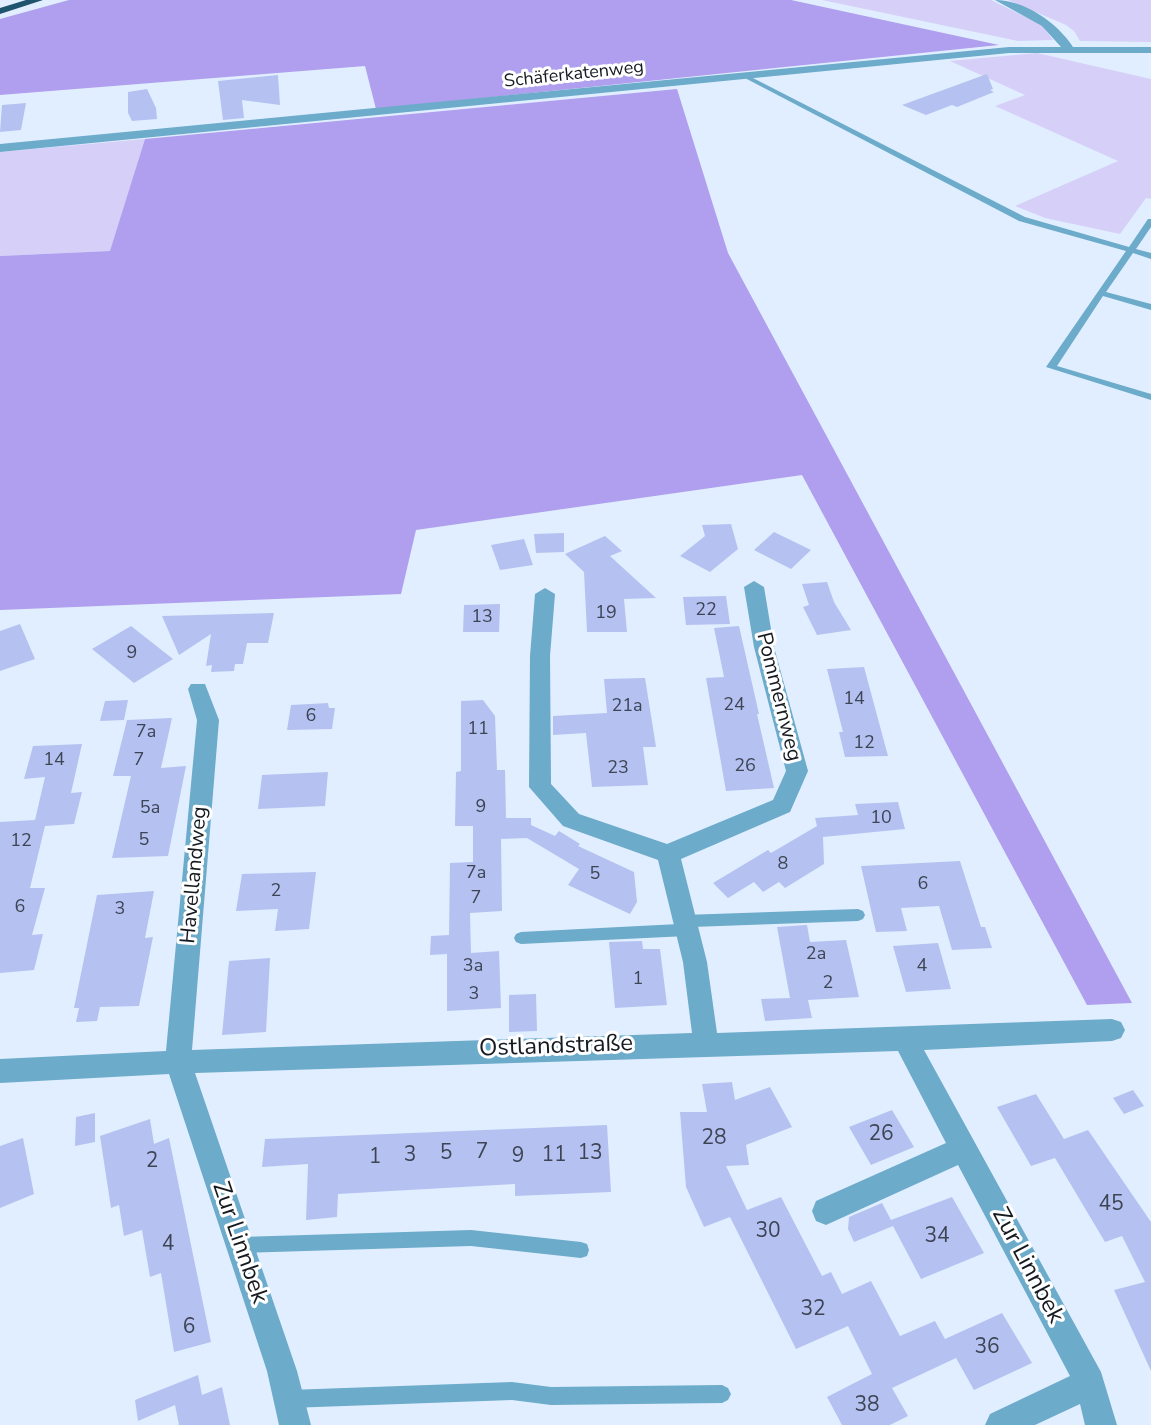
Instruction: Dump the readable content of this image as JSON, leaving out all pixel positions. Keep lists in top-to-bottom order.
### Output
{
  "streets": {
    "street": [
      "Schäferkatenweg",
      "Pommernweg",
      "Havellandweg",
      "Ostlandstraße",
      "Zur Linnbek"
    ]
  },
  "crossings": [
    ["Havellandweg", "Ostlandstraße"],
    ["Havellandweg", "Zur Linnbek"],
    ["Ostlandstraße", "Zur Linnbek"]
  ],
  "house_numbers": [
    "22",
    "19",
    "13",
    "9",
    "14",
    "24",
    "21a",
    "6",
    "11",
    "7a",
    "12",
    "14",
    "7",
    "26",
    "23",
    "9",
    "5a",
    "10",
    "5",
    "12",
    "8",
    "7a",
    "5",
    "6",
    "2",
    "7",
    "6",
    "3",
    "2a",
    "3a",
    "4",
    "1",
    "2",
    "3",
    "26",
    "28",
    "7",
    "5",
    "13",
    "3",
    "11",
    "9",
    "1",
    "2",
    "45",
    "30",
    "34",
    "4",
    "32",
    "6",
    "36",
    "38"
  ]
}
